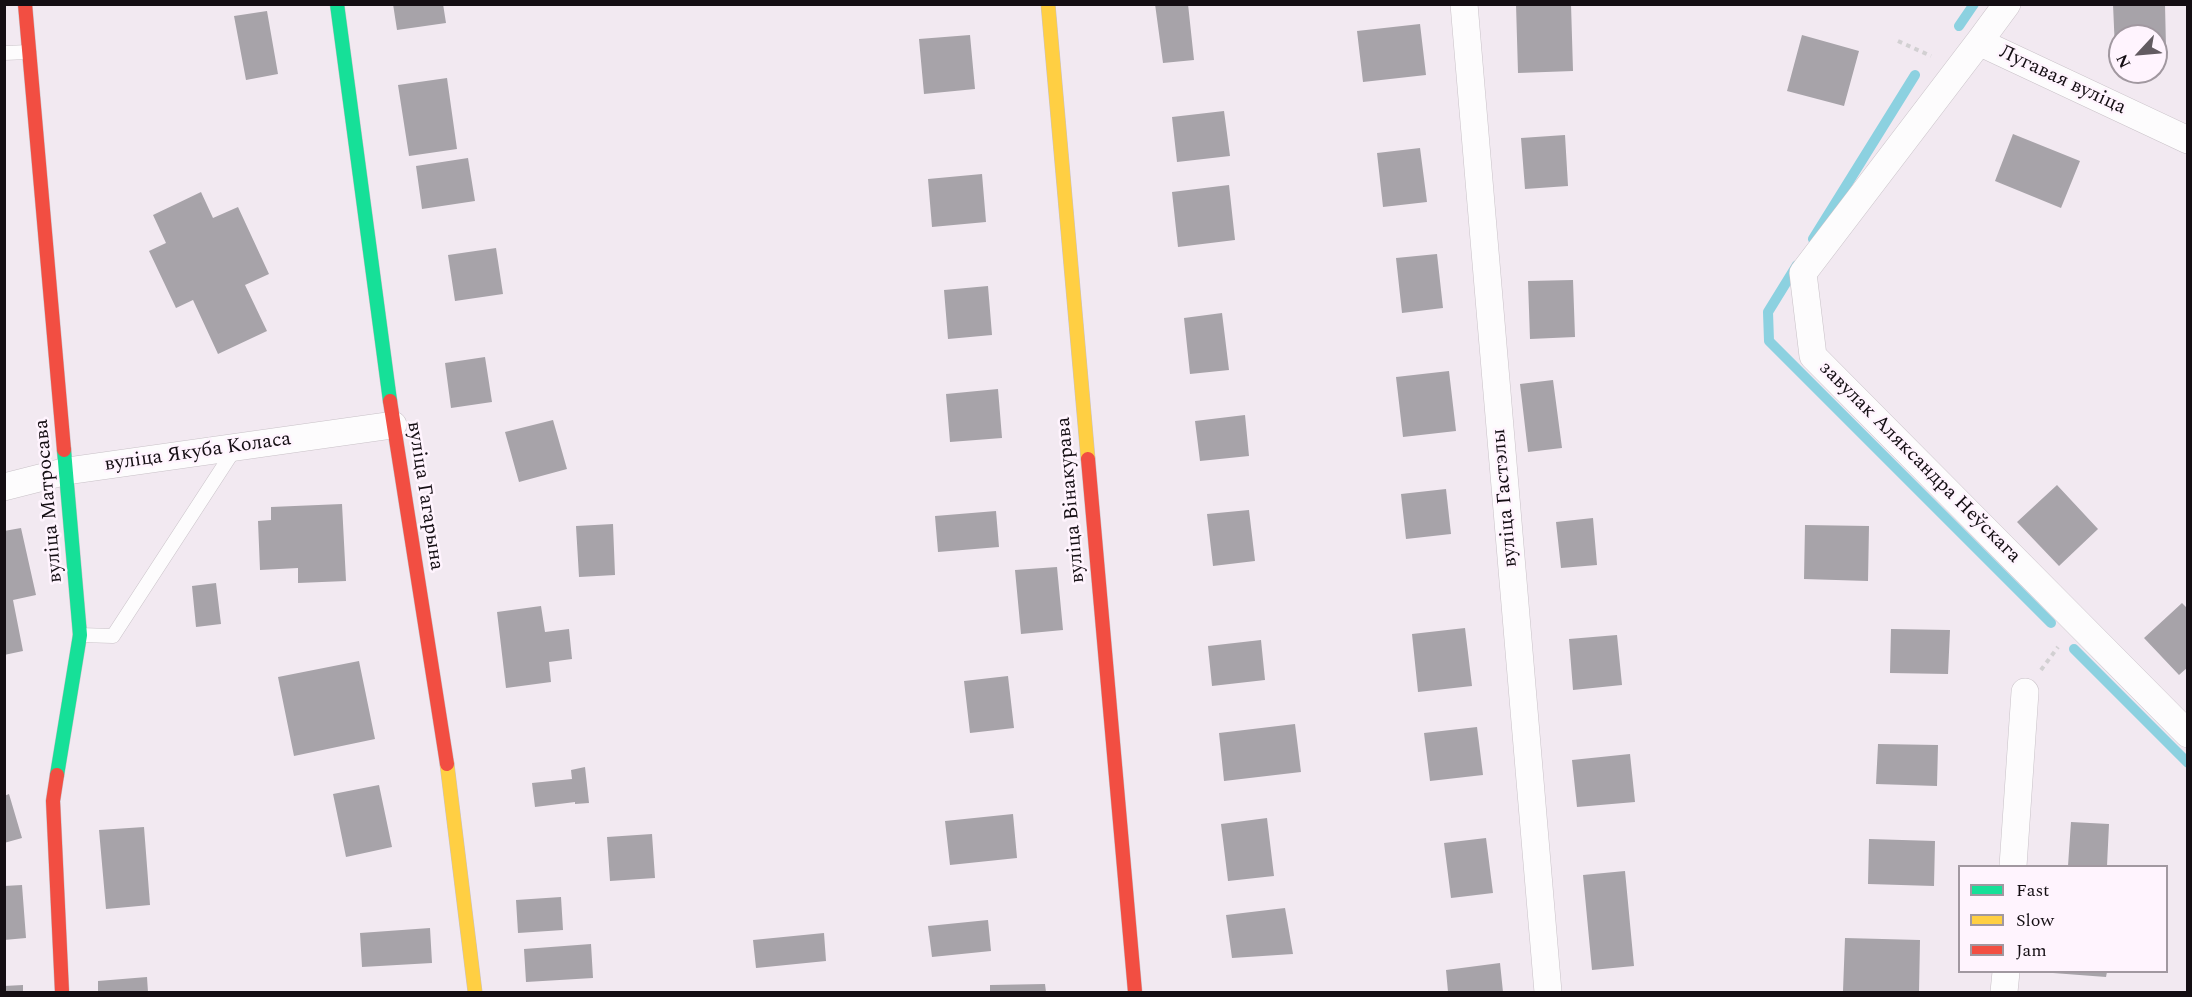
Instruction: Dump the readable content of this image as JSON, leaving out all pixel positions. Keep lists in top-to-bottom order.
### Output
{
  "streets": {
    "street": [
      "Лугавая вуліца",
      "вуліца Якуба Коласа",
      "завулак Аляксандра Неўскага",
      "вуліца Гагарына",
      "вуліца Гастэлы",
      "вуліца Вінакурава",
      "вуліца Матросава"
    ]
  },
  "crossings": [
    ["Лугавая вуліца", "завулак Аляксандра Неўскага"],
    ["вуліца Якуба Коласа", "вуліца Гагарына"],
    ["вуліца Якуба Коласа", "вуліца Матросава"]
  ],
  "legend": ["Fast", "Slow", "Jam"],
  "north": "bottom left"
}
